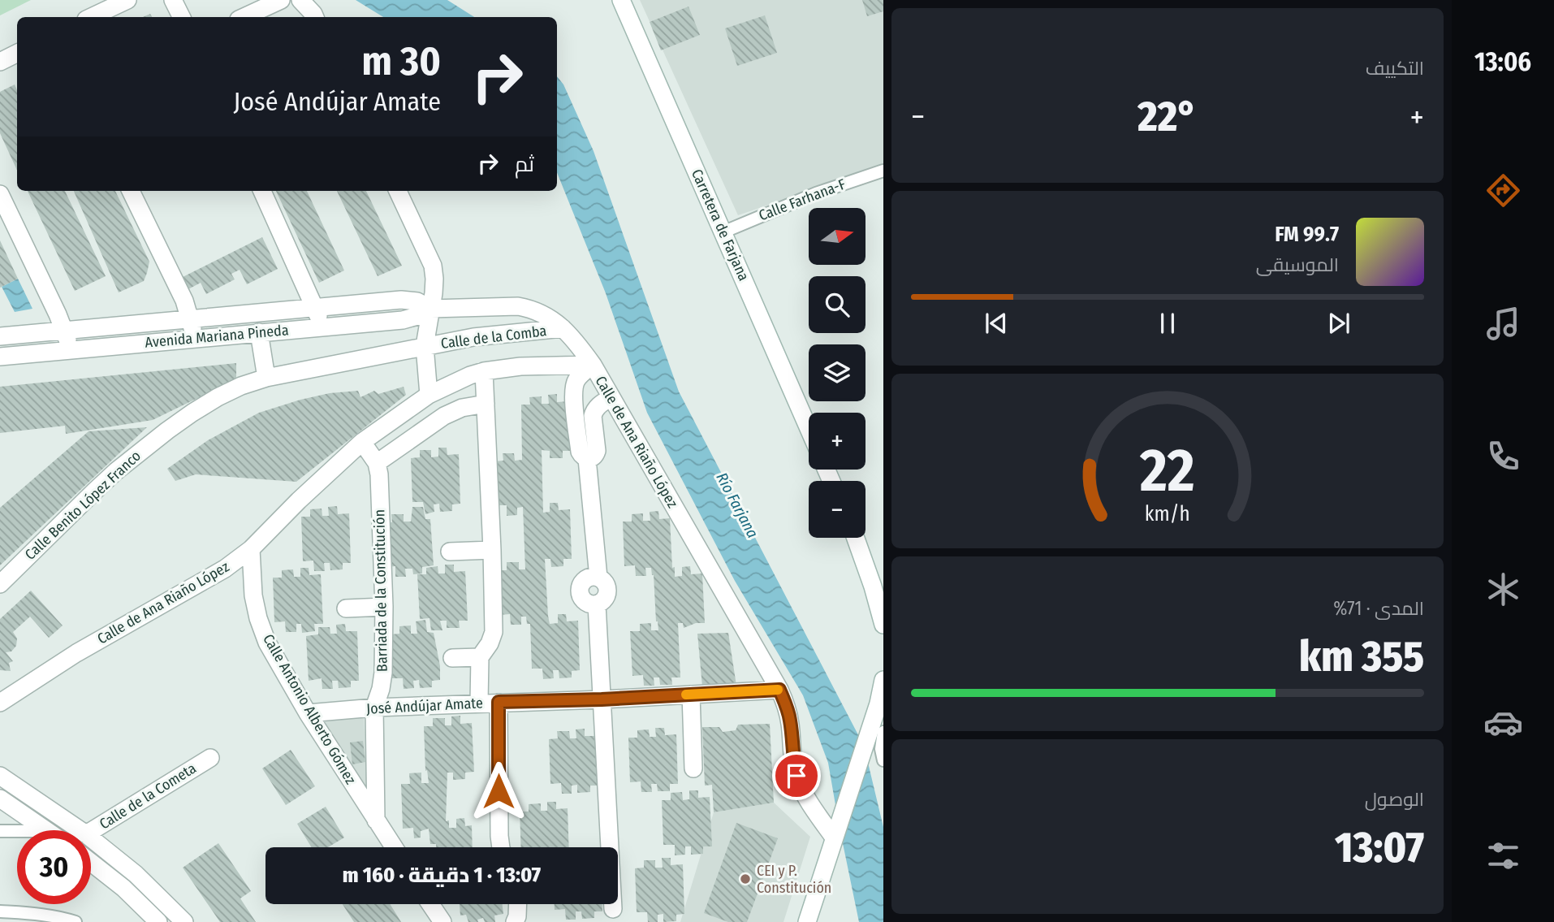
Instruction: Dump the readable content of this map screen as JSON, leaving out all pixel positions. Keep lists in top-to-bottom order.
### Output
{
  "streets": {
    "street": [
      "Carretera de Farjana",
      "Avenida Mariana Pineda",
      "Calle de la Comba",
      "Calle de Ana Riaño López",
      "Calle Benito López Franco",
      "Barriada de la Constitución",
      "José Andújar Amate",
      "Calle Antonio Alberto Gómez",
      "Calle de la Cometa"
    ],
    "lane": ["Calle Farhana-F"]
  },
  "crossings": [
    ["Calle Farhana-F", "Carretera de Farjana"],
    ["Avenida Mariana Pineda", "Calle de la Comba"],
    ["Avenida Mariana Pineda", "Calle de Ana Riaño López"],
    ["Calle de la Comba", "Calle Benito López Franco"],
    ["Calle de Ana Riaño López", "Barriada de la Constitución"],
    ["Calle de Ana Riaño López", "José Andújar Amate"],
    ["Calle de Ana Riaño López", "Calle Antonio Alberto Gómez"],
    ["Barriada de la Constitución", "José Andújar Amate"],
    ["Barriada de la Constitución", "Calle Antonio Alberto Gómez"],
    ["José Andújar Amate", "Calle Antonio Alberto Gómez"]
  ],
  "water": ["Río Farjana"],
  "places": ["CEI y P. Constitución"],
  "north": "right",
  "page": {
    "tabs": "13:06",
    "tile": [
      "التكييف",
      ["المدى · 71%", "355 km"],
      ["الوصول", "13:07"]
    ],
    "turn": ["30 m", "José Andújar Amate"],
    "heat": ["−", "22°", "+"],
    "then": "ثم",
    "map_buttons": ["+", "−"],
    "song": ["99.7 FM", "الموسيقى"],
    "limit": "30",
    "trip": "13:07 · 1 دقيقة · 160 m",
    "gauge": ["22", "km/h"]
  }
}
